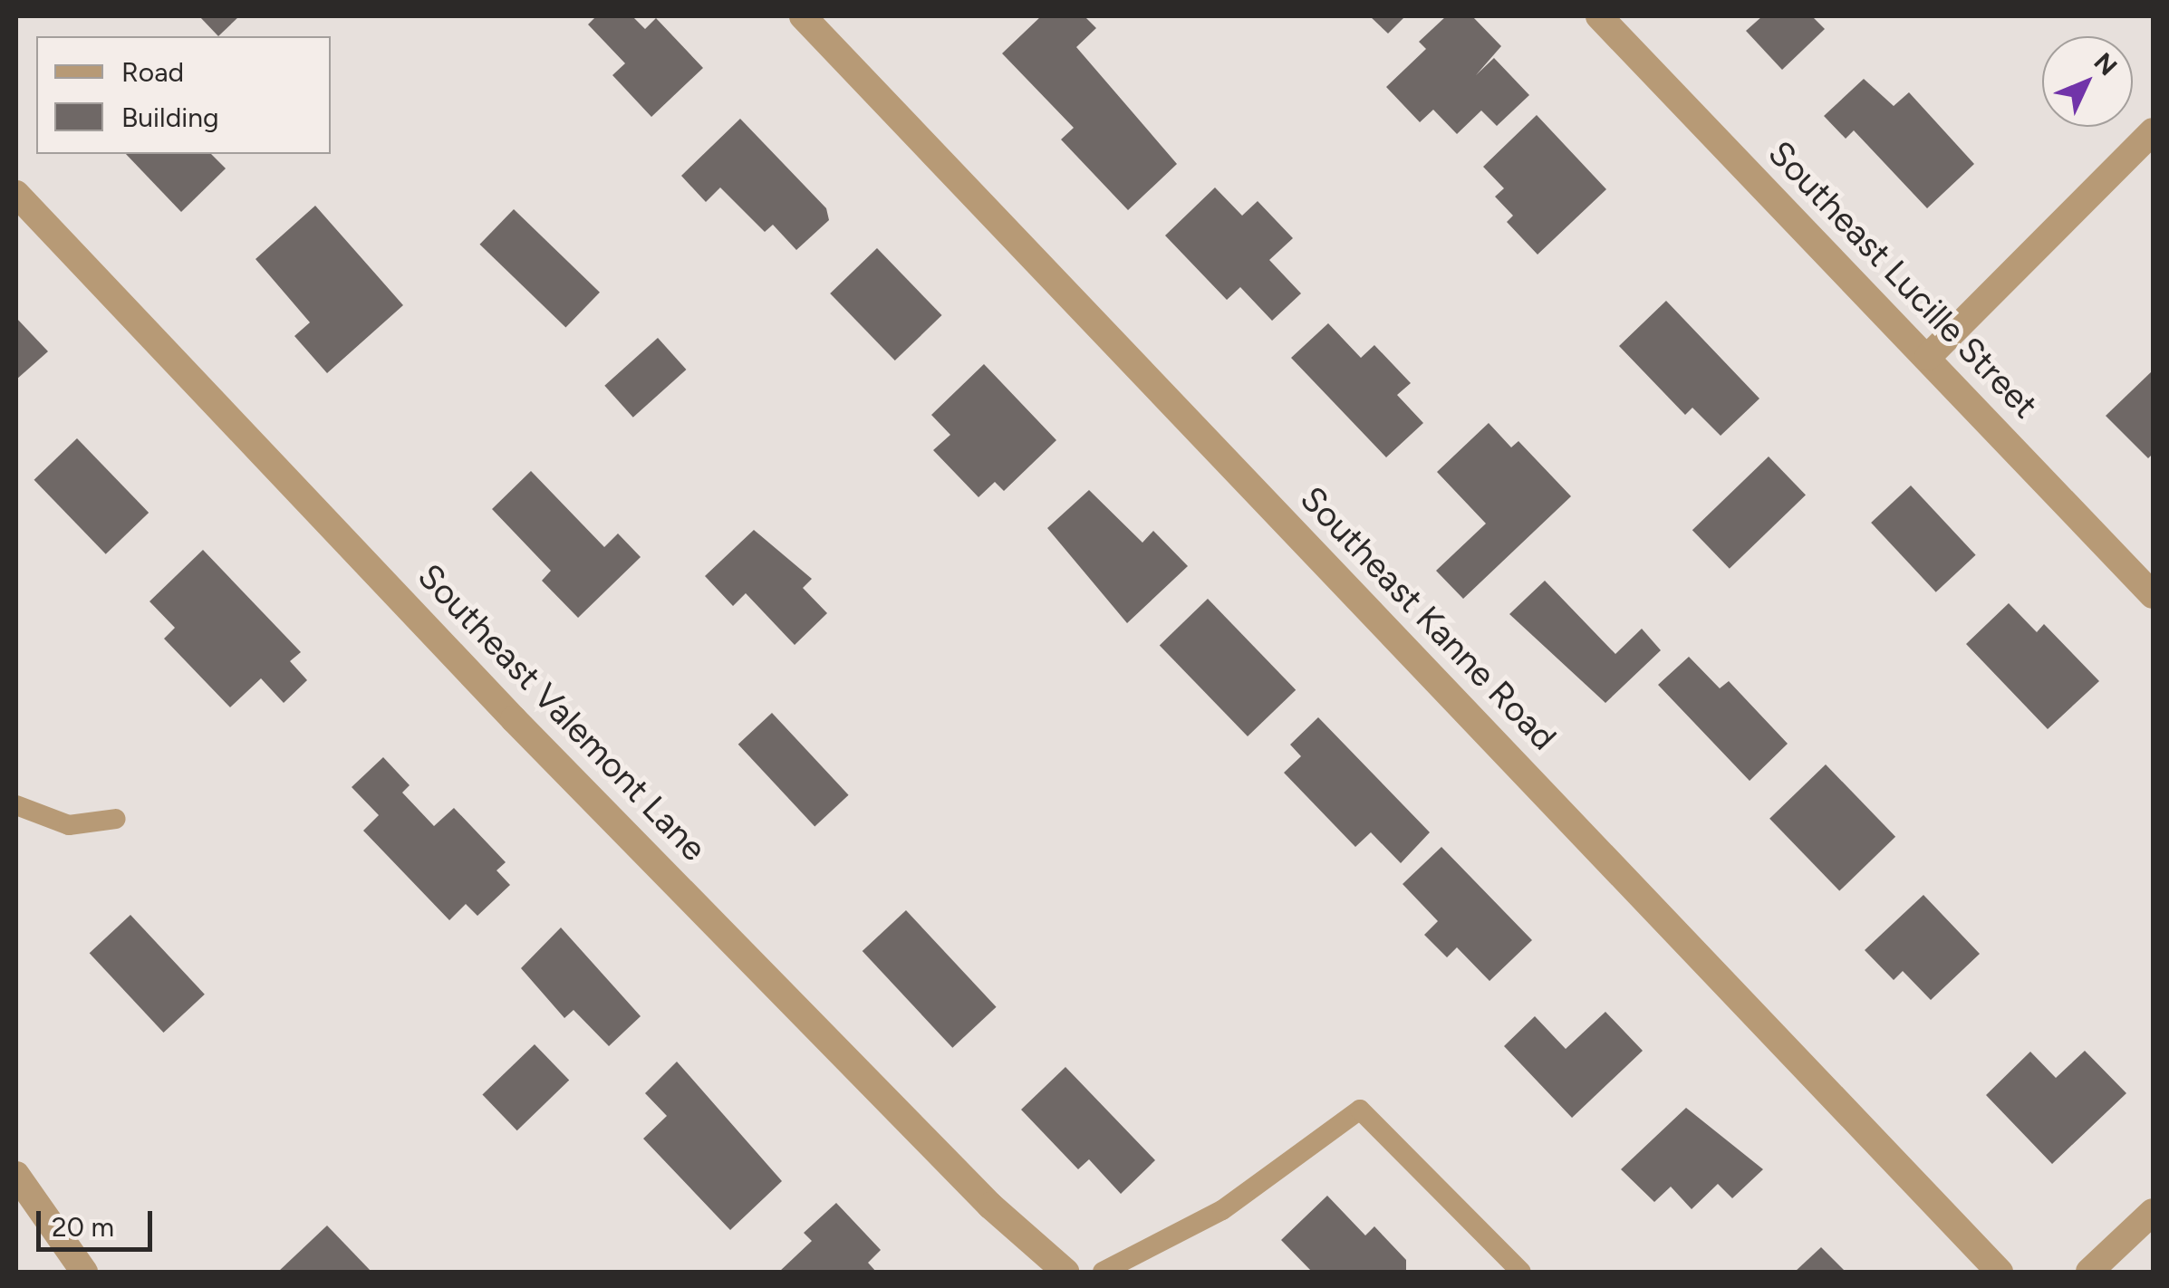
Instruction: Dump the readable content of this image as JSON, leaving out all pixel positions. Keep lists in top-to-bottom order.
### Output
{
  "streets": {
    "street": ["Southeast Lucille Street", "Southeast Kanne Road", "Southeast Valemont Lane"]
  },
  "legend": ["Road", "Building"],
  "scale_bar": "20 m",
  "north": "top right"
}
